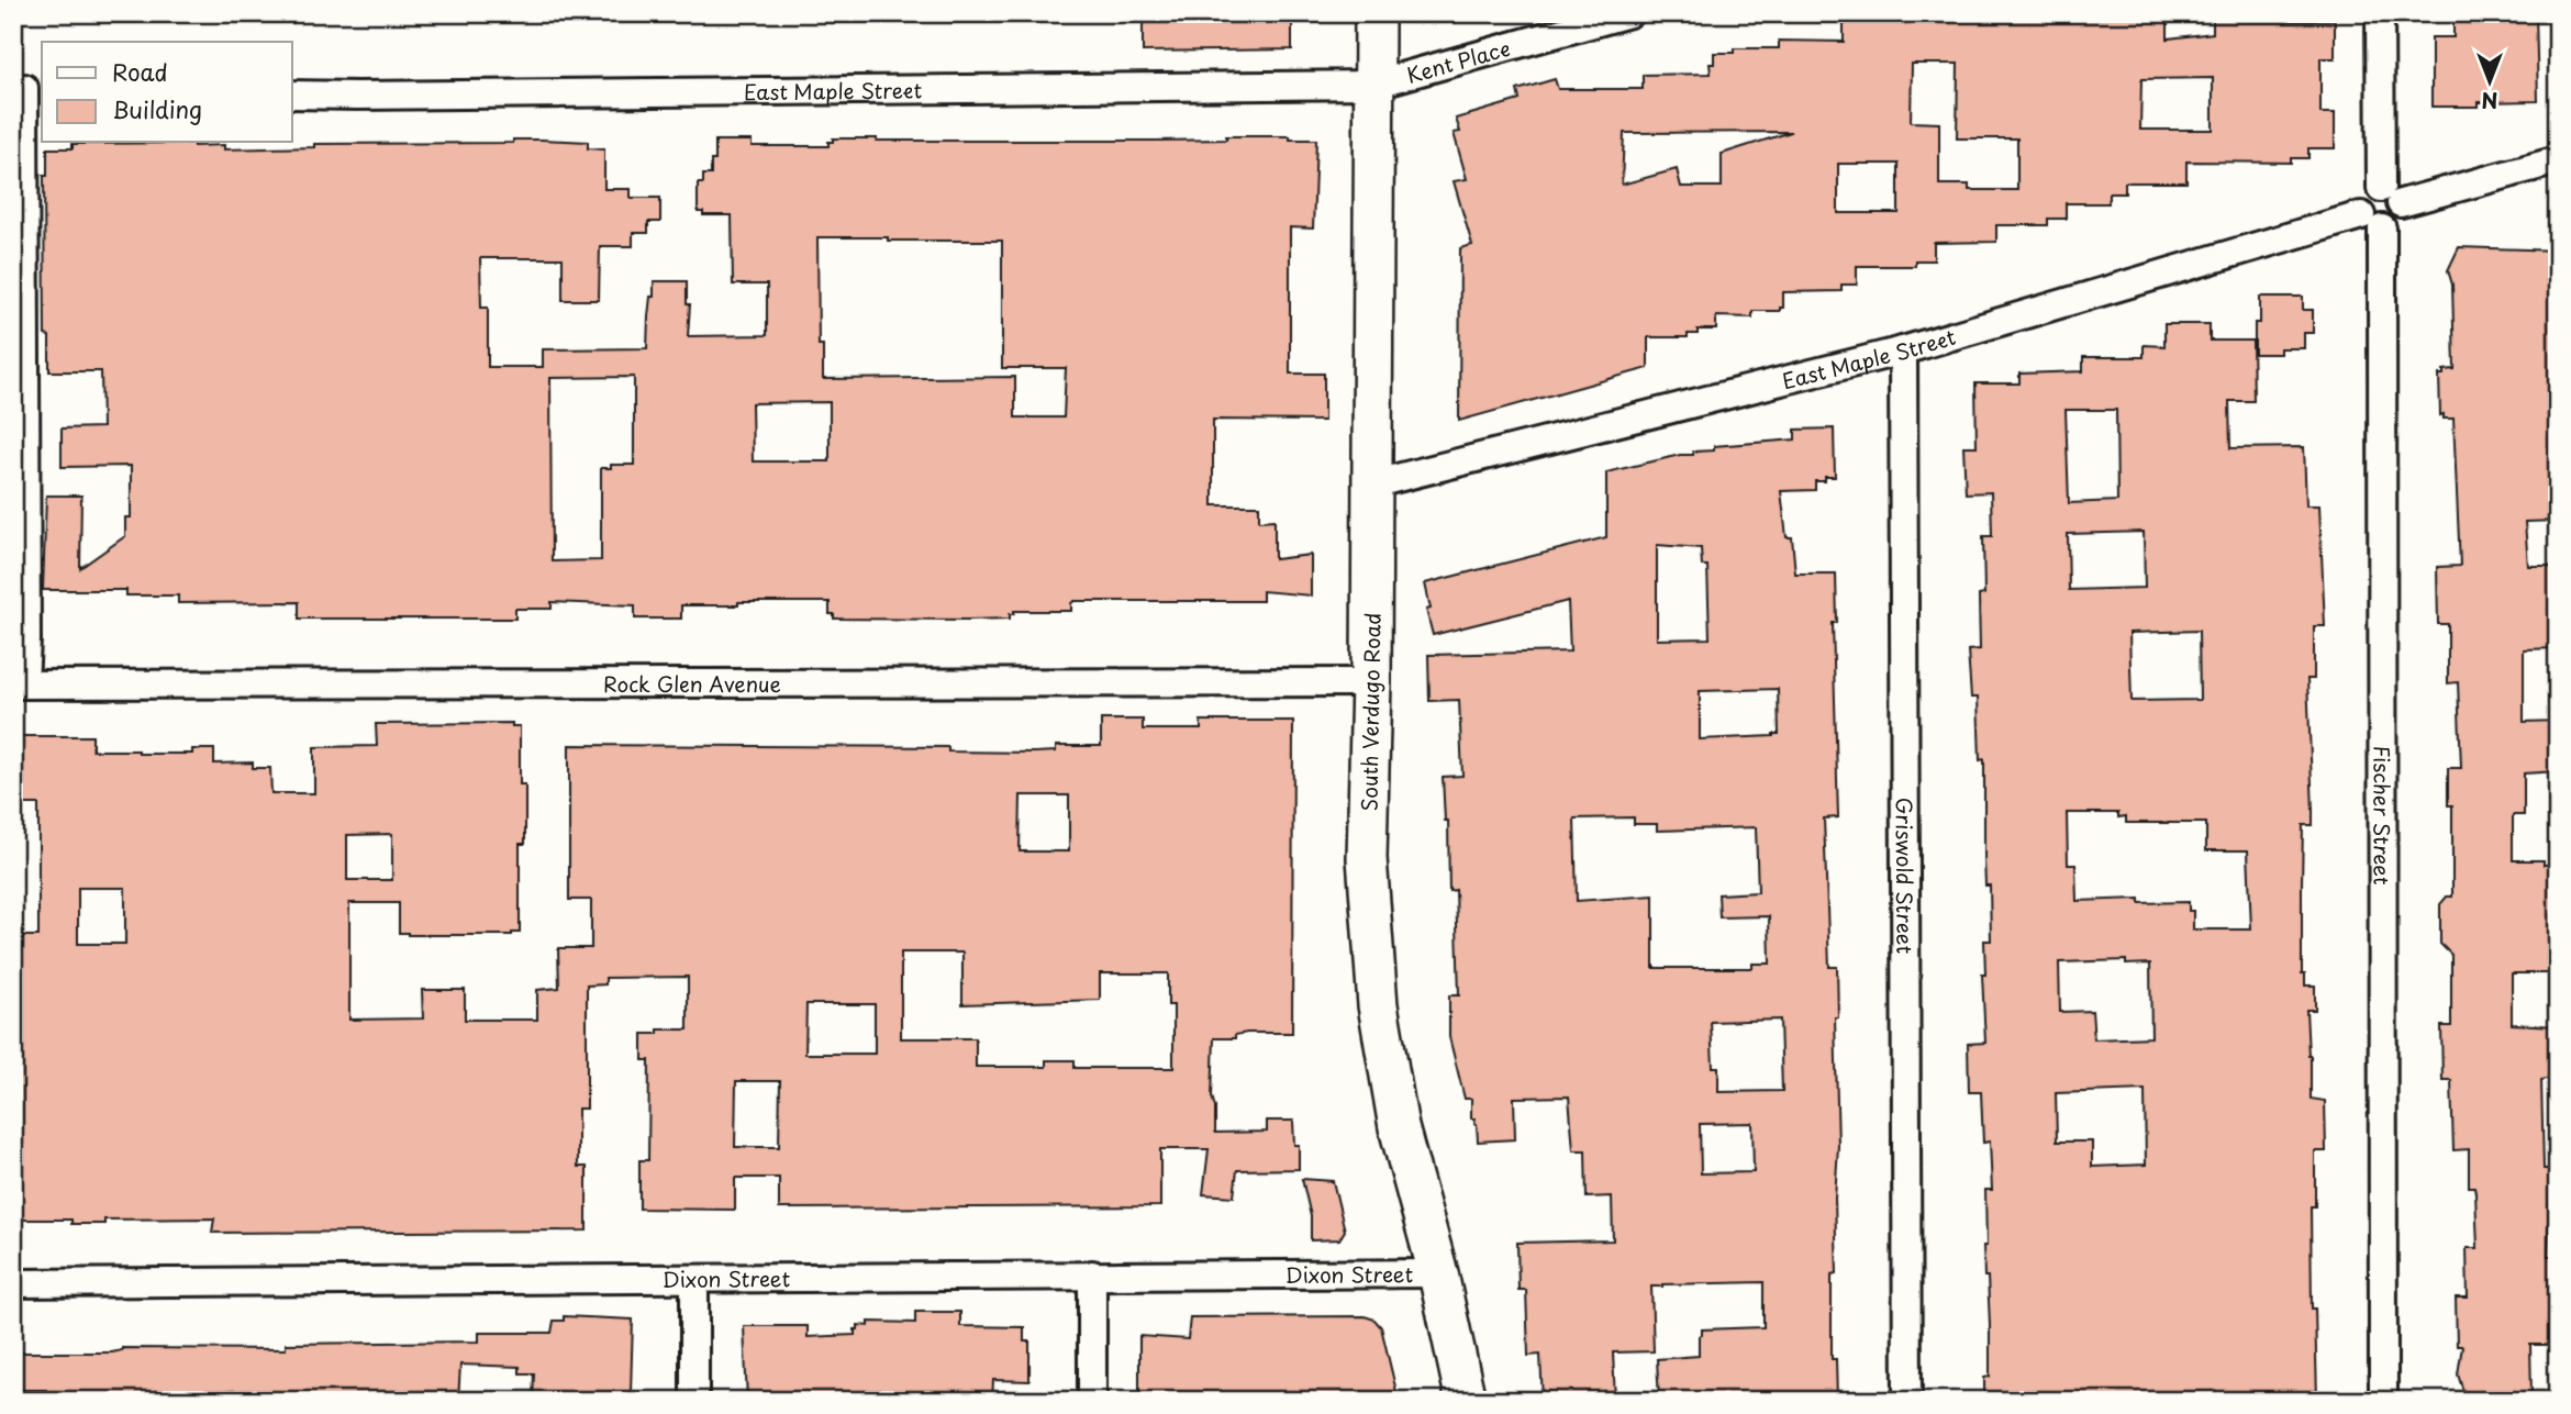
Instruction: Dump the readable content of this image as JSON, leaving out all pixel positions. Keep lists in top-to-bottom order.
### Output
{
  "streets": {
    "main road": ["South Verdugo Road"],
    "street": [
      "Kent Place",
      "East Maple Street",
      "Rock Glen Avenue",
      "Fischer Street",
      "Griswold Street",
      "Dixon Street"
    ]
  },
  "crossings": [
    ["Kent Place", "East Maple Street"],
    ["Kent Place", "South Verdugo Road"],
    ["East Maple Street", "South Verdugo Road"],
    ["East Maple Street", "Fischer Street"],
    ["East Maple Street", "Griswold Street"],
    ["Rock Glen Avenue", "South Verdugo Road"],
    ["South Verdugo Road", "Dixon Street"]
  ],
  "legend": ["Road", "Building"],
  "north": "bottom"
}
